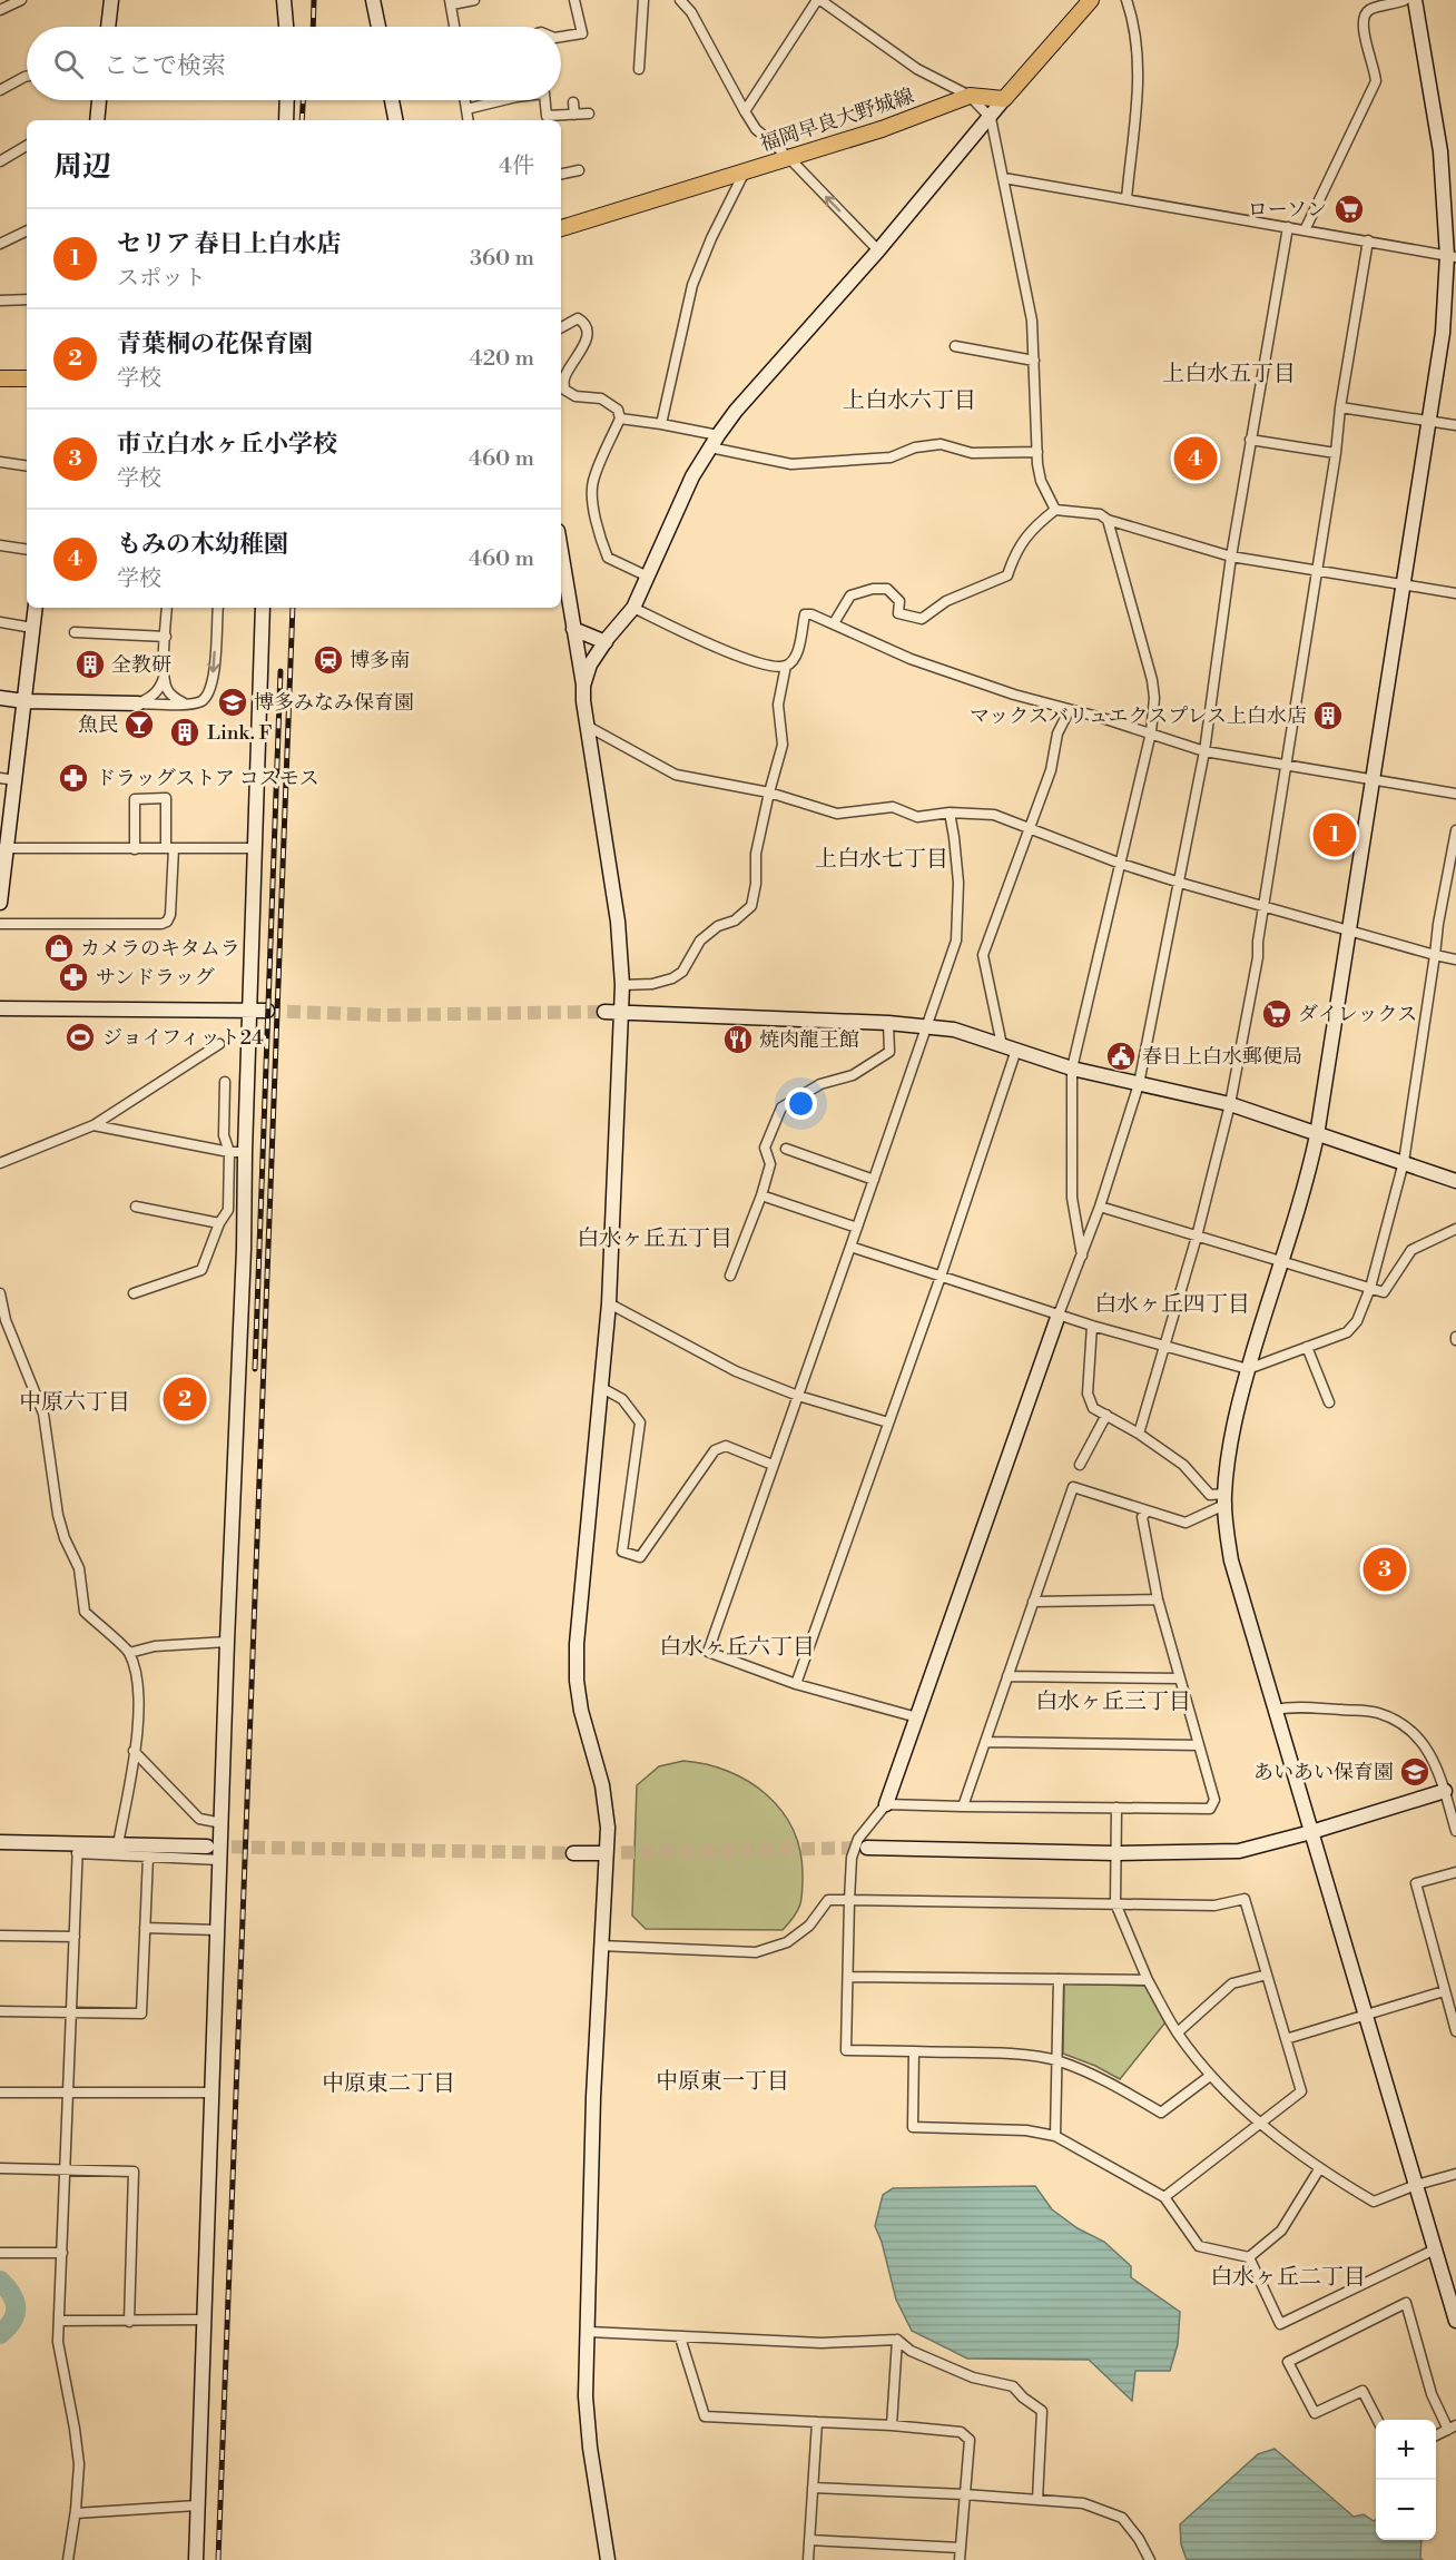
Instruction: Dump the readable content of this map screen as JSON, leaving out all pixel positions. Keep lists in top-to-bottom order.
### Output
{
  "streets": {
    "main road": ["福岡早良大野城線"]
  },
  "districts": [
    "上白水五丁目",
    "上白水六丁目",
    "上白水七丁目",
    "白水ヶ丘五丁目",
    "白水ヶ丘四丁目",
    "中原六丁目",
    "白水ヶ丘六丁目",
    "白水ヶ丘三丁目",
    "中原東一丁目",
    "中原東二丁目",
    "白水ヶ丘二丁目"
  ],
  "places": {
    "supermarket": ["ローソン", "ダイレックス"],
    "station": ["博多南"],
    "building": ["全教研", "マックスバリュエクスプレス上白水店", "Link. F"],
    "school or university": ["博多みなみ保育園", "あいあい保育園"],
    "bar": ["魚民"],
    "pharmacy": ["ドラッグストア コスモス", "サンドラッグ"],
    "shop": ["カメラのキタムラ"],
    "sports": ["ジョイフィット24"],
    "restaurant": ["焼肉龍王館"],
    "public building": ["春日上白水郵便局"]
  },
  "page": {
    "search": "ここで検索",
    "heading": ["周辺", "4件"],
    "list": [
      {
        "mark": "1",
        "name": "セリア 春日上白水店",
        "note": "スポット",
        "value": "360 m"
      },
      {
        "mark": "2",
        "name": "青葉桐の花保育園",
        "note": "学校",
        "value": "420 m"
      },
      {
        "mark": "3",
        "name": "市立白水ヶ丘小学校",
        "note": "学校",
        "value": "460 m"
      },
      {
        "mark": "4",
        "name": "もみの木幼稚園",
        "note": "学校",
        "value": "460 m"
      }
    ],
    "pins": [
      "4",
      "1",
      "2",
      "3"
    ],
    "map_buttons": ["+", "−"]
  }
}
